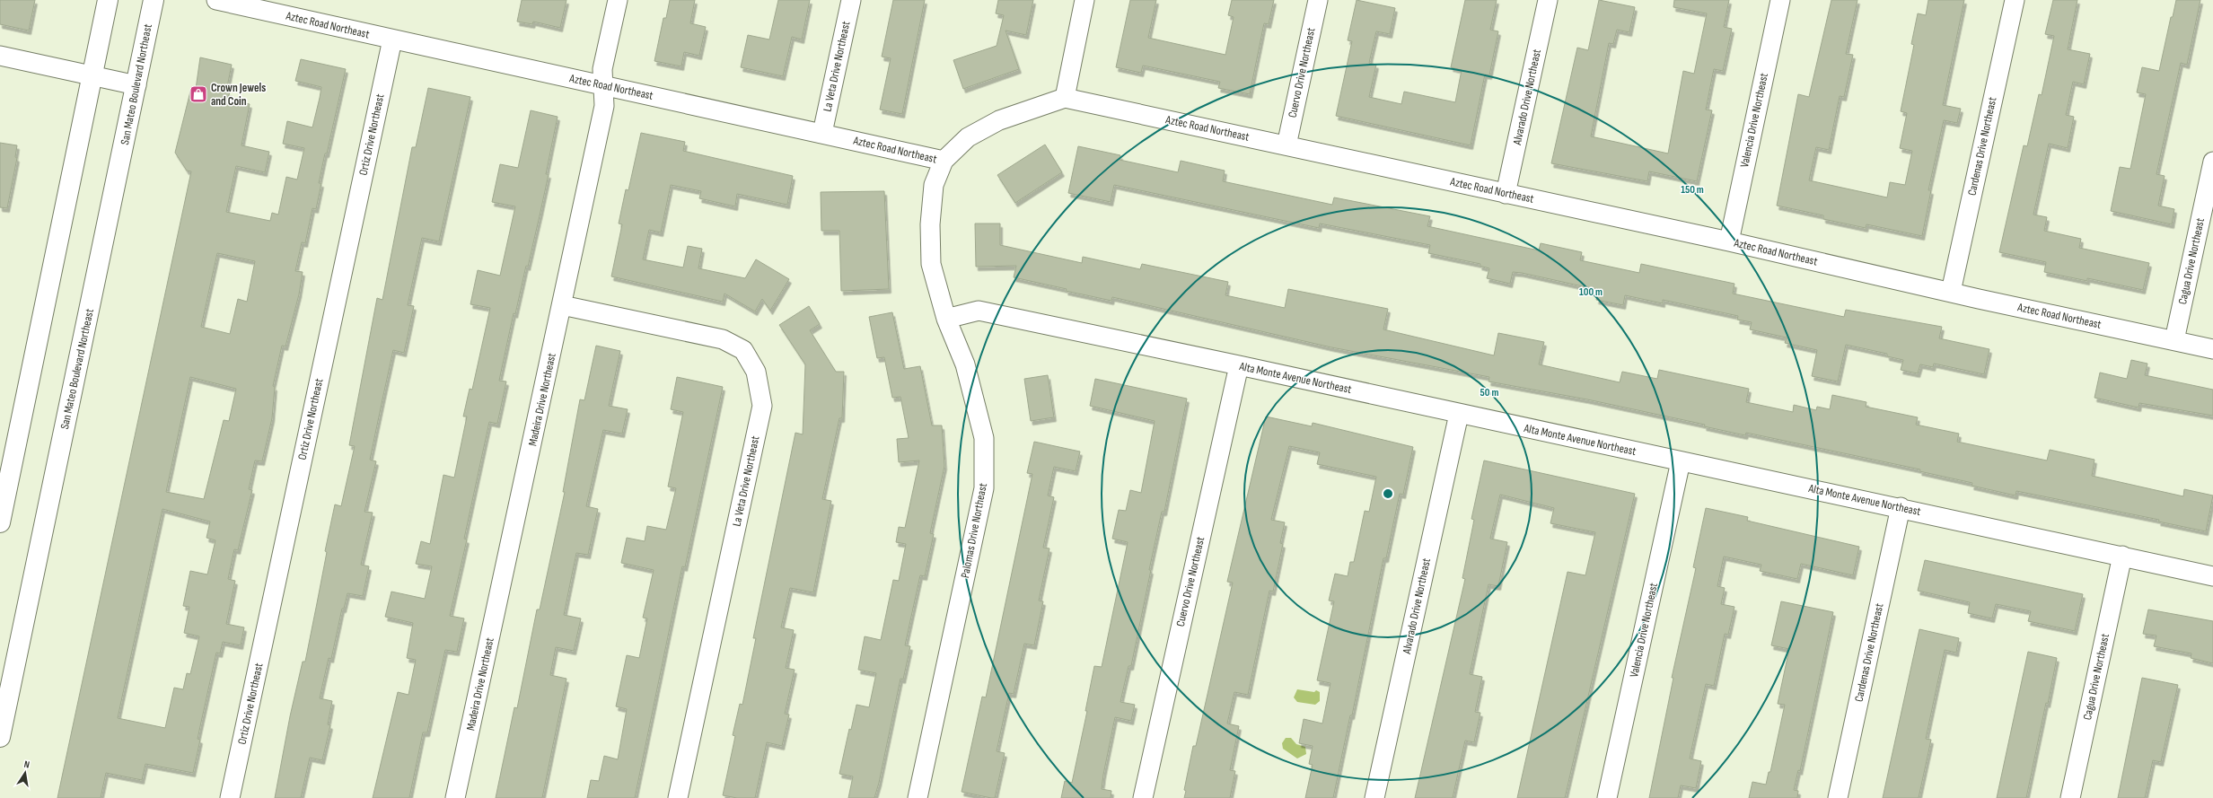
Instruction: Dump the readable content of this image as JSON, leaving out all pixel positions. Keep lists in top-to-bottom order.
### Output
{
  "streets": {
    "main road": ["San Mateo Boulevard Northeast"],
    "street": [
      "Aztec Road Northeast",
      "La Veta Drive Northeast",
      "Cuervo Drive Northeast",
      "Alvarado Drive Northeast",
      "Valencia Drive Northeast",
      "Ortiz Drive Northeast",
      "Cardenas Drive Northeast",
      "Cagua Drive Northeast",
      "Alta Monte Avenue Northeast",
      "Madeira Drive Northeast",
      "Palomas Drive Northeast"
    ]
  },
  "crossings": [
    ["Aztec Road Northeast", "La Veta Drive Northeast"],
    ["Aztec Road Northeast", "Cuervo Drive Northeast"],
    ["Aztec Road Northeast", "Alvarado Drive Northeast"],
    ["Aztec Road Northeast", "Valencia Drive Northeast"],
    ["Aztec Road Northeast", "Ortiz Drive Northeast"],
    ["Aztec Road Northeast", "Cardenas Drive Northeast"],
    ["Aztec Road Northeast", "Cagua Drive Northeast"],
    ["Aztec Road Northeast", "Madeira Drive Northeast"],
    ["Aztec Road Northeast", "Palomas Drive Northeast"],
    ["La Veta Drive Northeast", "Madeira Drive Northeast"],
    ["Cuervo Drive Northeast", "Alta Monte Avenue Northeast"],
    ["Alvarado Drive Northeast", "Alta Monte Avenue Northeast"],
    ["Valencia Drive Northeast", "Alta Monte Avenue Northeast"],
    ["Cardenas Drive Northeast", "Alta Monte Avenue Northeast"],
    ["Cagua Drive Northeast", "Alta Monte Avenue Northeast"],
    ["Alta Monte Avenue Northeast", "Palomas Drive Northeast"]
  ],
  "places": {
    "shop": ["Crown Jewels and Coin"]
  },
  "north": "top",
  "rings": ["150 m", "100 m", "50 m"]
}
